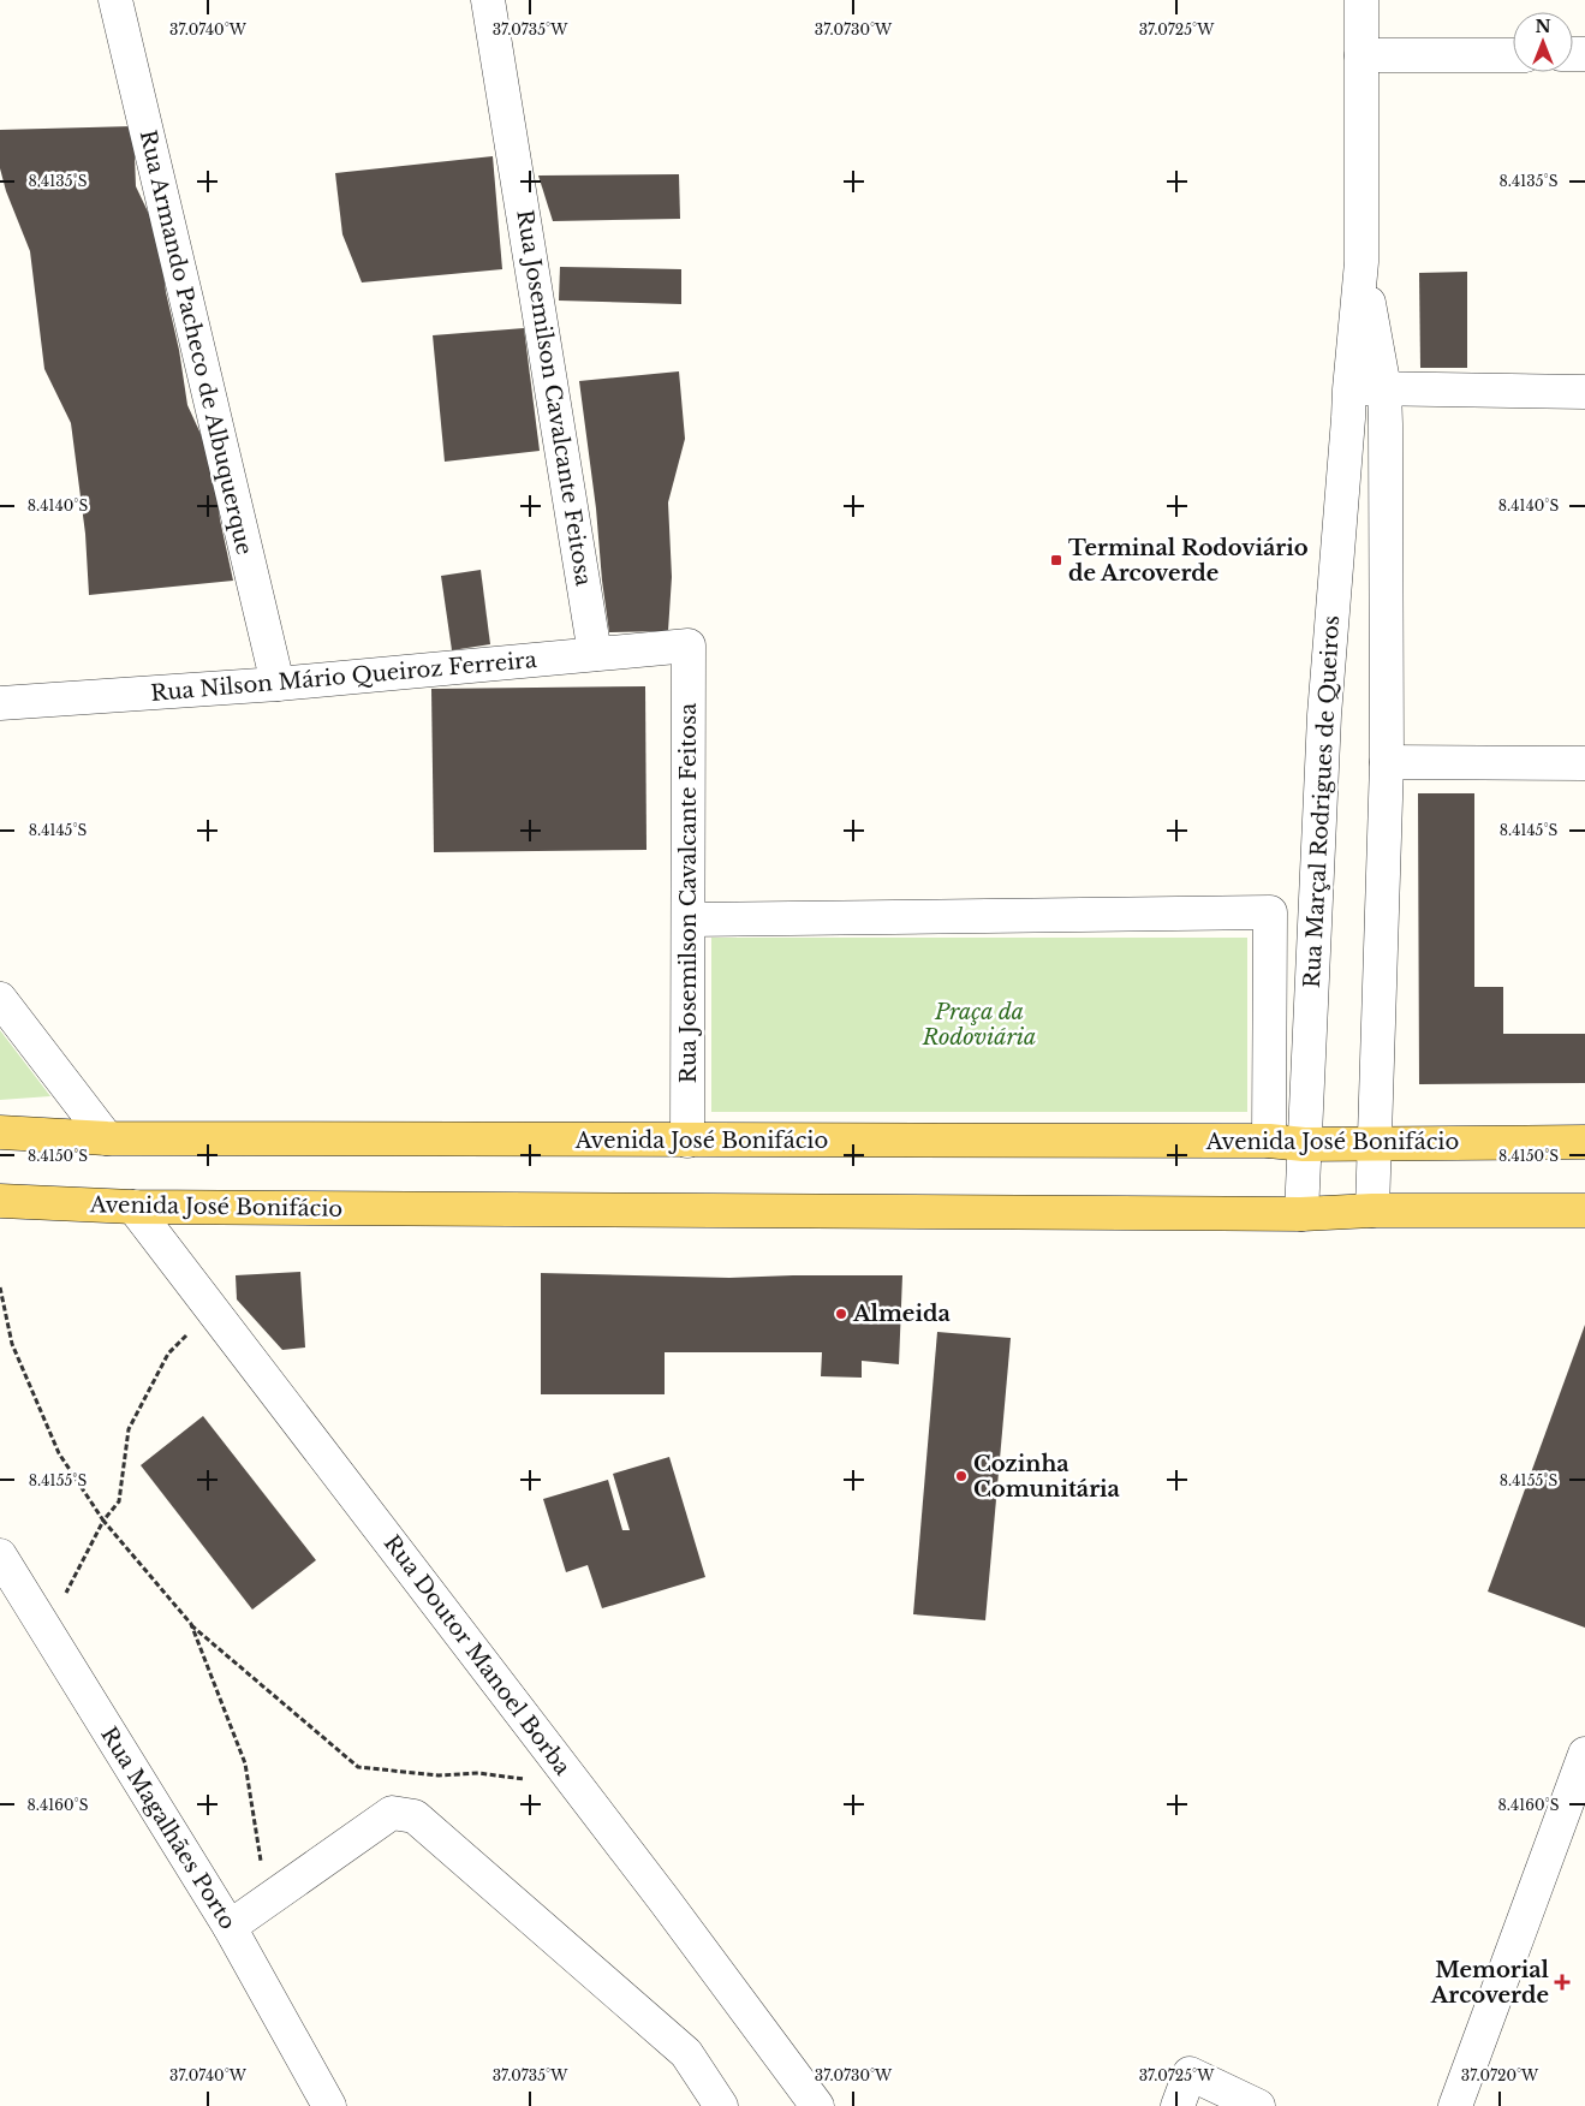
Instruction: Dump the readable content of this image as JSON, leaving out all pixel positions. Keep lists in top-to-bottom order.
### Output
{
  "streets": {
    "main road": ["Avenida José Bonifácio"],
    "street": [
      "Rua Armando Pacheco de Albuquerque",
      "Rua Josemilson Cavalcante Feitosa",
      "Rua Nilson Mário Queiroz Ferreira",
      "Rua Marçal Rodrigues de Queiros",
      "Rua Doutor Manoel Borba",
      "Rua Magalhães Porto"
    ]
  },
  "crossings": [
    ["Rua Armando Pacheco de Albuquerque", "Rua Nilson Mário Queiroz Ferreira"],
    ["Rua Josemilson Cavalcante Feitosa", "Rua Nilson Mário Queiroz Ferreira"],
    ["Rua Josemilson Cavalcante Feitosa", "Avenida José Bonifácio"],
    ["Rua Marçal Rodrigues de Queiros", "Avenida José Bonifácio"],
    ["Avenida José Bonifácio", "Rua Doutor Manoel Borba"]
  ],
  "parks": ["Praça da Rodoviária"],
  "places": {
    "transit": ["Terminal Rodoviário de Arcoverde"],
    "other": ["Almeida", "Cozinha Comunitária"],
    "health": ["Memorial Arcoverde"]
  },
  "north": "top",
  "coordinates": [
    "37.0740°W",
    "37.0735°W",
    "37.0730°W",
    "37.0725°W",
    "8.4135°S",
    "8.4140°S",
    "8.4145°S",
    "8.4150°S",
    "8.4155°S",
    "8.4160°S",
    "37.0720°W"
  ]
}
